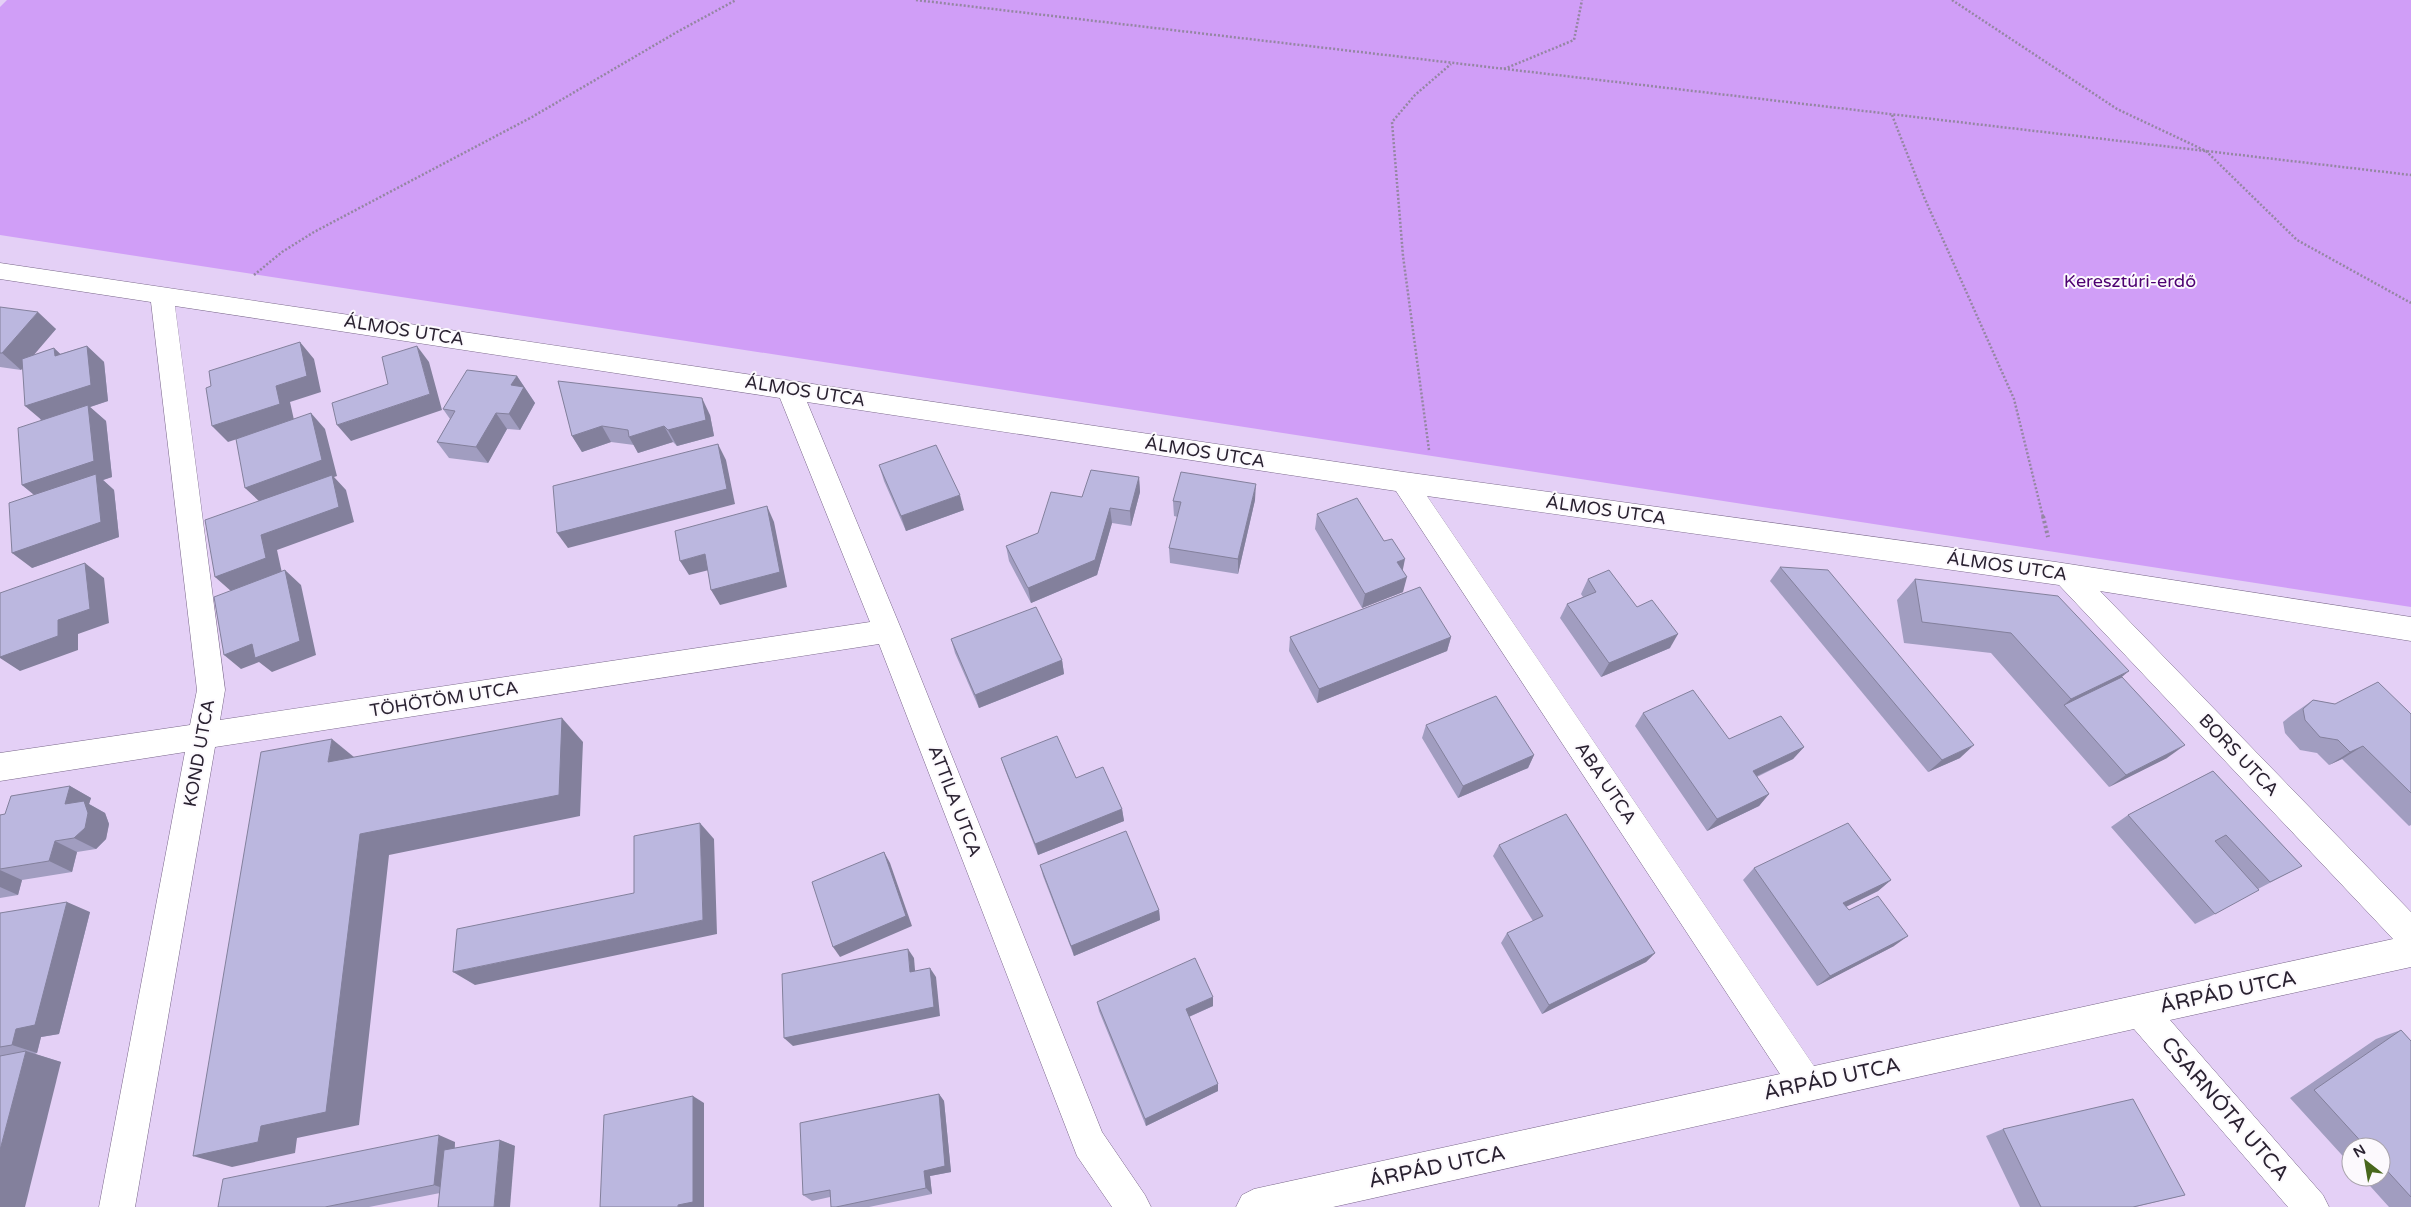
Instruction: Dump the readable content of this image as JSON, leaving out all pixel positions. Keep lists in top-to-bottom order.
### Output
{
  "streets": {
    "street": [
      "ÁLMOS UTCA",
      "TÖHÖTÖM UTCA",
      "KOND UTCA",
      "BORS UTCA",
      "ABA UTCA",
      "ATTILA UTCA",
      "ÁRPÁD UTCA",
      "CSARNÓTA UTCA"
    ]
  },
  "crossings": [
    ["ÁLMOS UTCA", "KOND UTCA"],
    ["ÁLMOS UTCA", "BORS UTCA"],
    ["ÁLMOS UTCA", "ABA UTCA"],
    ["ÁLMOS UTCA", "ATTILA UTCA"],
    ["TÖHÖTÖM UTCA", "KOND UTCA"],
    ["TÖHÖTÖM UTCA", "ATTILA UTCA"],
    ["ABA UTCA", "ÁRPÁD UTCA"],
    ["ÁRPÁD UTCA", "CSARNÓTA UTCA"]
  ],
  "parks": ["Keresztúri-erdő"],
  "north": "top left"
}
